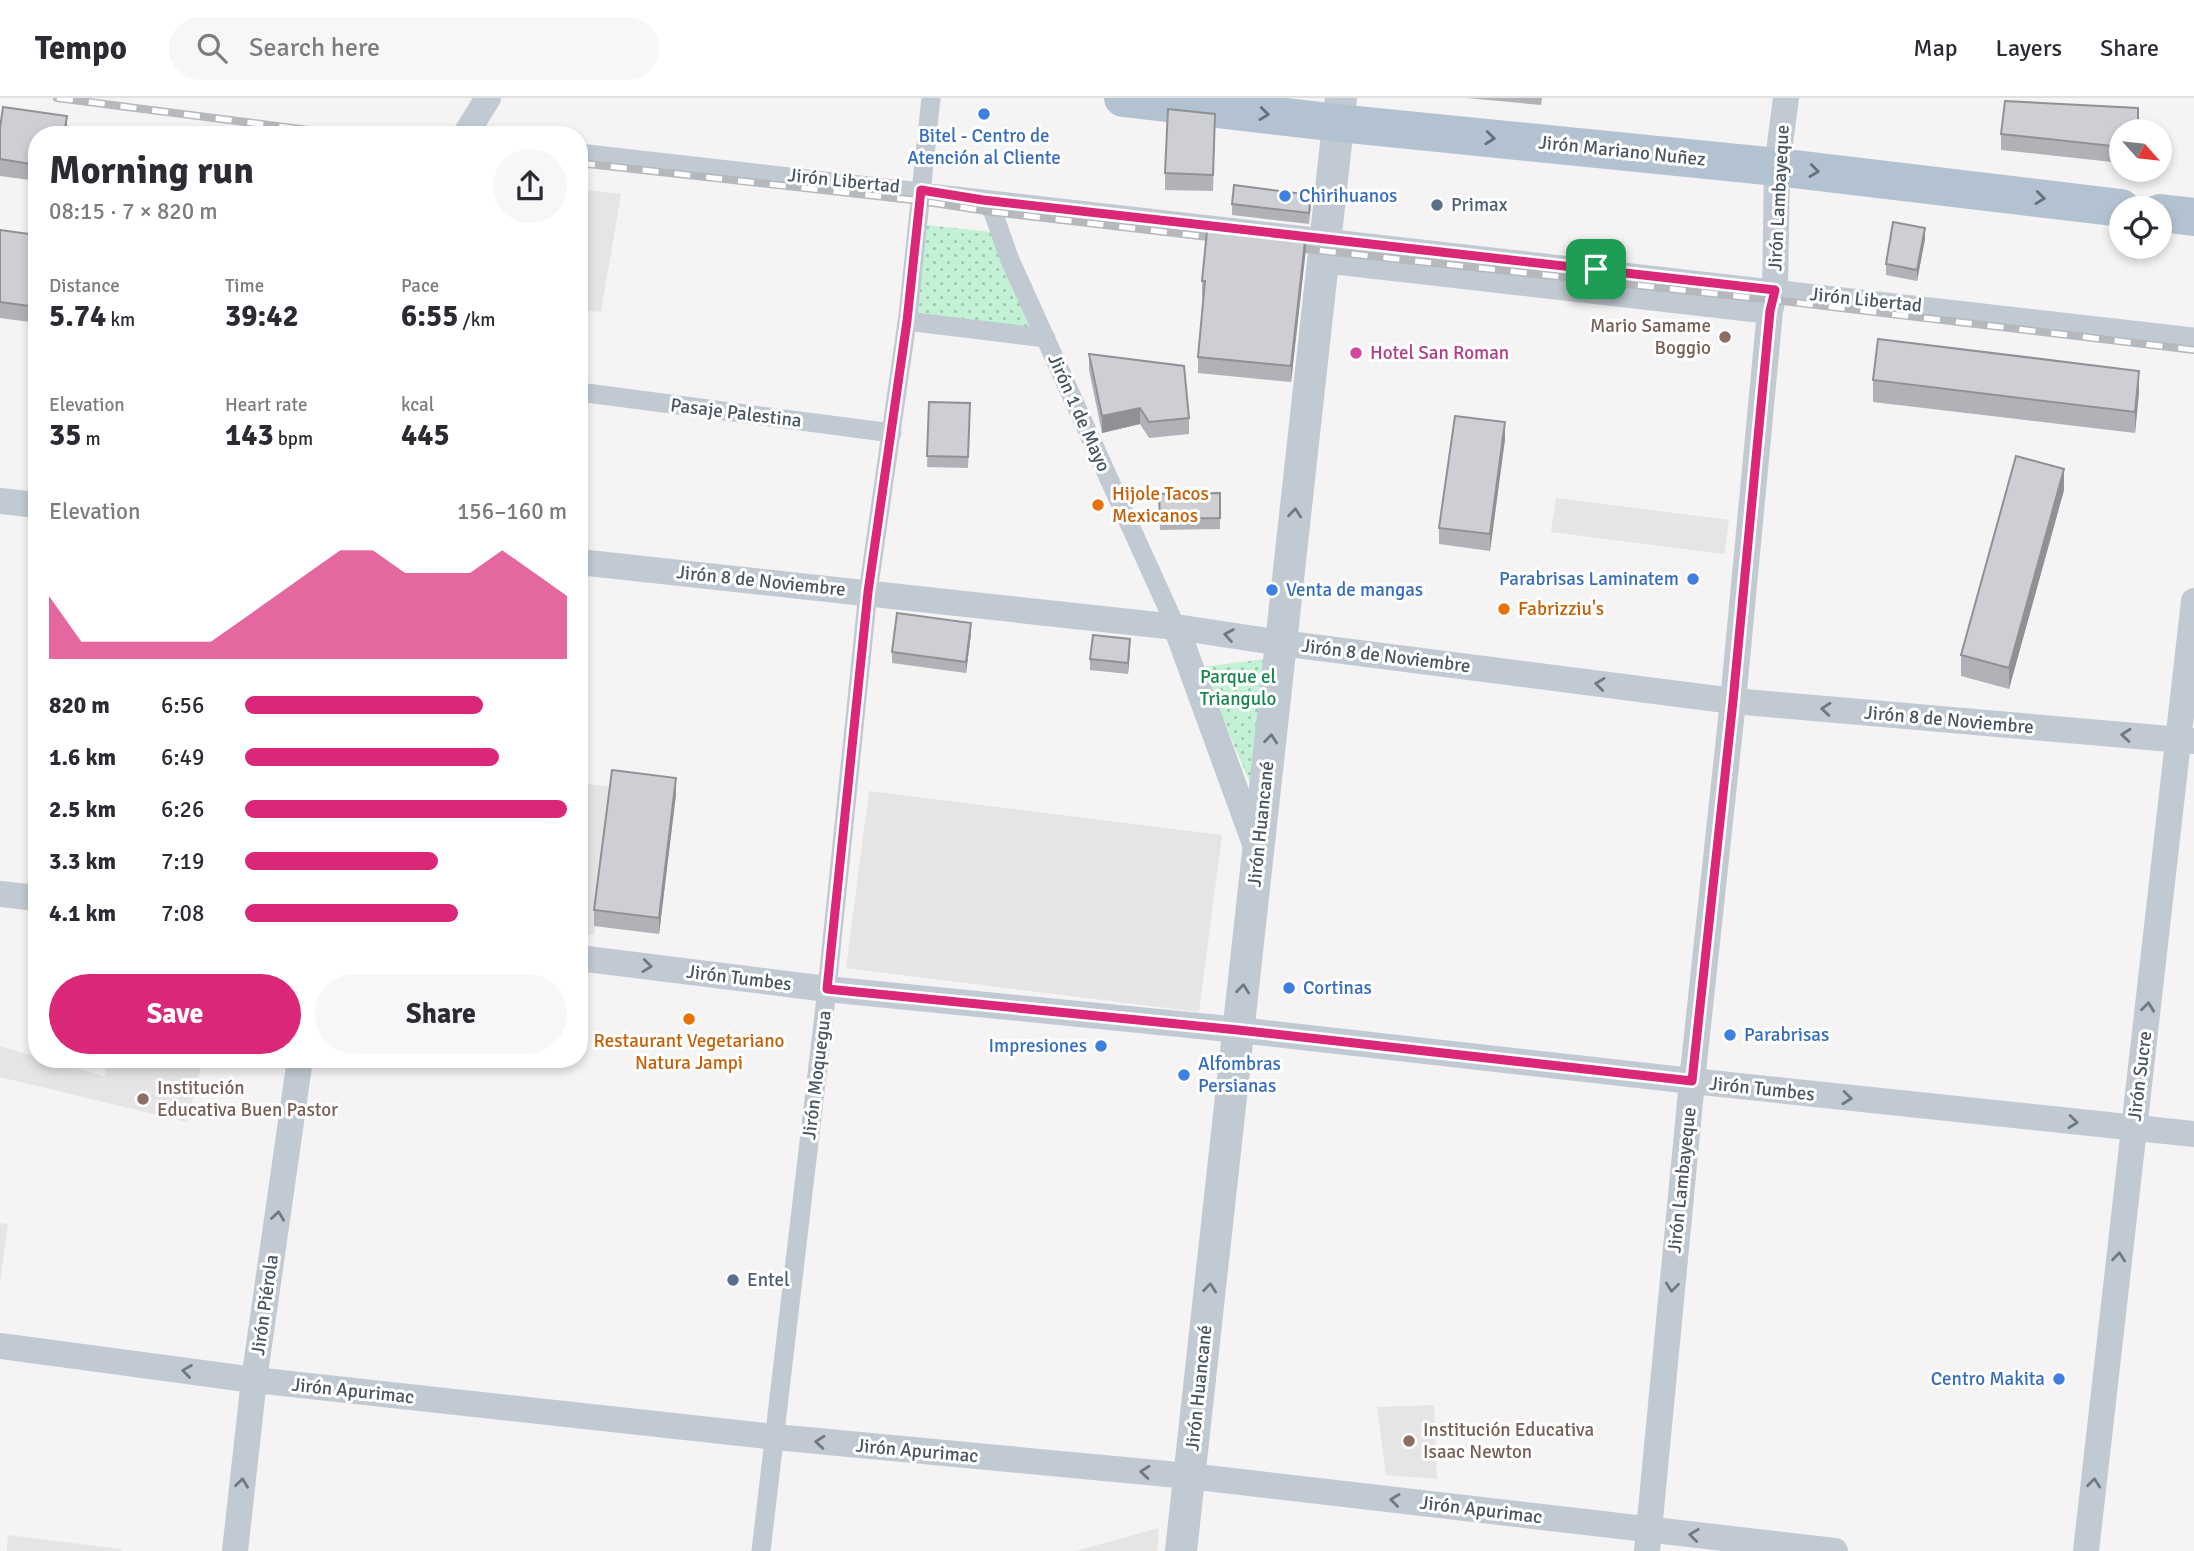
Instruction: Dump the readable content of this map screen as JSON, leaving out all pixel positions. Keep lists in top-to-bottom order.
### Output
{
  "streets": {
    "main road": ["Jirón Mariano Nuñez"],
    "street": [
      "Jirón Libertad",
      "Jirón Lambayeque",
      "Pasaje Palestina",
      "Jirón 1 de Mayo",
      "Jirón 8 de Noviembre",
      "Jirón Huancané",
      "Jirón Tumbes",
      "Jirón Moquegua",
      "Jirón Sucre",
      "Jirón Piérola",
      "Jirón Apurimac"
    ]
  },
  "crossings": [
    ["Jirón Mariano Nuñez", "Jirón Lambayeque"],
    ["Jirón Mariano Nuñez", "Jirón Huancané"],
    ["Jirón Libertad", "Jirón Lambayeque"],
    ["Jirón Libertad", "Jirón 1 de Mayo"],
    ["Jirón Libertad", "Jirón Huancané"],
    ["Jirón Libertad", "Jirón Moquegua"],
    ["Jirón Lambayeque", "Jirón 8 de Noviembre"],
    ["Jirón Lambayeque", "Jirón Tumbes"],
    ["Jirón Lambayeque", "Jirón Apurimac"],
    ["Pasaje Palestina", "Jirón Moquegua"],
    ["Jirón 1 de Mayo", "Jirón 8 de Noviembre"],
    ["Jirón 8 de Noviembre", "Jirón Huancané"],
    ["Jirón 8 de Noviembre", "Jirón Moquegua"],
    ["Jirón 8 de Noviembre", "Jirón Sucre"],
    ["Jirón Huancané", "Jirón Tumbes"],
    ["Jirón Huancané", "Jirón Apurimac"],
    ["Jirón Tumbes", "Jirón Moquegua"],
    ["Jirón Tumbes", "Jirón Sucre"],
    ["Jirón Moquegua", "Jirón Apurimac"],
    ["Jirón Piérola", "Jirón Apurimac"]
  ],
  "one_way": [
    "Jirón Mariano Nuñez",
    "Jirón 8 de Noviembre",
    "Jirón Huancané",
    "Jirón Tumbes",
    "Jirón Sucre",
    "Jirón Piérola",
    "Jirón Apurimac"
  ],
  "parks": ["Parque el Triangulo"],
  "places": [
    "Bitel - Centro de Atención al Cliente",
    "Chirihuanos",
    "Primax",
    "Mario Samame Boggio",
    "Hotel San Roman",
    "Hijole Tacos Mexicanos",
    "Parabrisas Laminatem",
    "Venta de mangas",
    "Fabrizziu's",
    "Cortinas",
    "Restaurant Vegetariano Natura Jampi",
    "Parabrisas",
    "Impresiones",
    "Alfombras Persianas",
    "Institución Educativa Buen Pastor",
    "Entel",
    "Centro Makita",
    "Institución Educativa Isaac Newton"
  ],
  "north": "bottom right",
  "page": {
    "header": "Tempo",
    "search": "Search here",
    "nav": ["Map", "Layers", "Share"],
    "heading": ["Morning run", "08:15 · 7 × 820 m"],
    "stats": [
      ["Distance", "5.74 km"],
      ["Time", "39:42"],
      ["Pace", "6:55 /km"],
      ["Elevation", "35 m"],
      ["Heart rate", "143 bpm"],
      ["kcal", "445"]
    ],
    "chart": ["Elevation", "156–160 m"],
    "list": [
      {
        "name": "820 m",
        "note": "6:56"
      },
      {
        "name": "1.6 km",
        "note": "6:49"
      },
      {
        "name": "2.5 km",
        "note": "6:26"
      },
      {
        "name": "3.3 km",
        "note": "7:19"
      },
      {
        "name": "4.1 km",
        "note": "7:08"
      }
    ],
    "buttons": ["Save", "Share"]
  }
}
